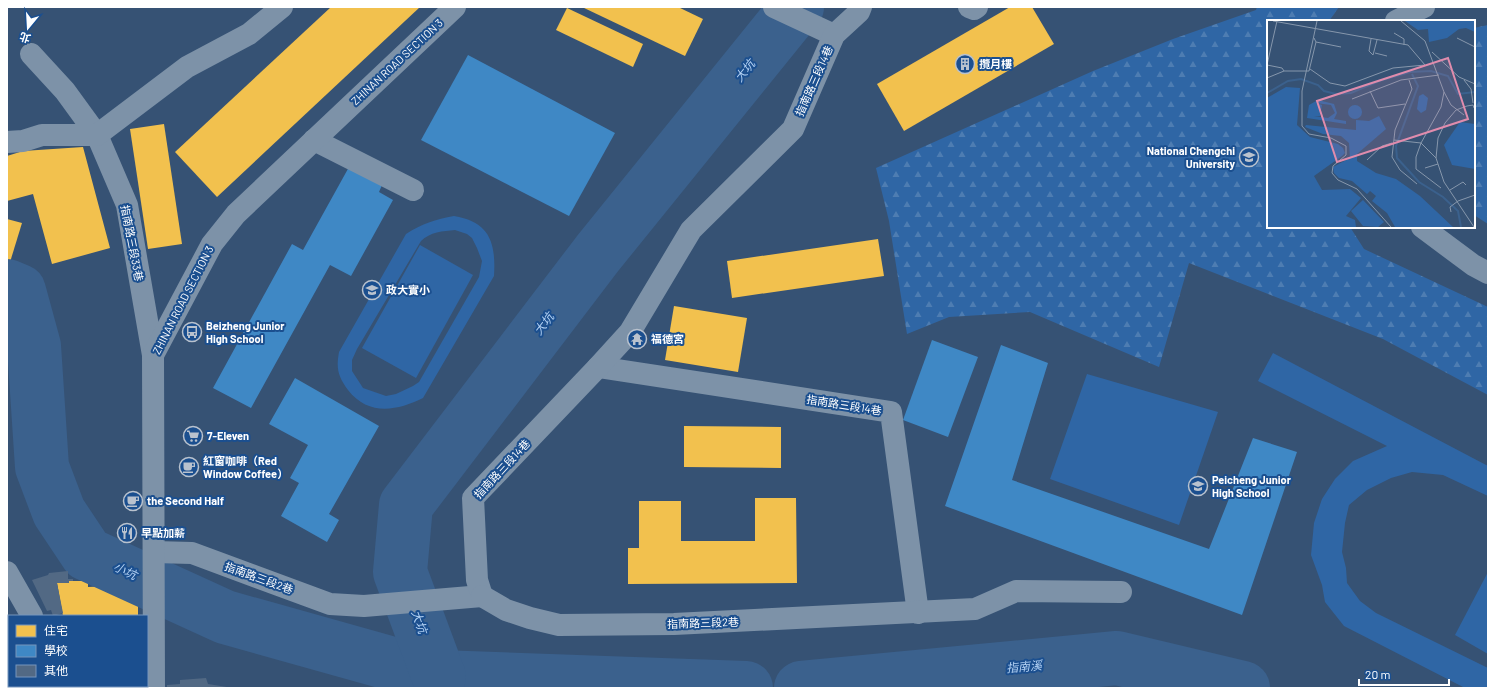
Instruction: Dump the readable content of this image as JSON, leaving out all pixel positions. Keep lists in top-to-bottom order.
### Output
{
  "streets": {
    "street": [
      "ZHINAN ROAD SECTION 3",
      "指南路三段14巷",
      "指南路三段33巷",
      "指南路三段2巷"
    ]
  },
  "crossings": [
    ["ZHINAN ROAD SECTION 3", "指南路三段33巷"],
    ["ZHINAN ROAD SECTION 3", "指南路三段2巷"],
    ["指南路三段14巷", "指南路三段2巷"]
  ],
  "water": ["大坑", "小坑", "指南溪"],
  "places": {
    "building": ["攬月樓"],
    "school or university": ["National Chengchi University", "政大實小", "Peicheng Junior High School"],
    "bus stop": ["Beizheng Junior High School"],
    "temple": ["福德宮"],
    "supermarket": ["7-Eleven"],
    "cafe": ["紅窗咖啡（Red Window Coffee）", "the Second Half"],
    "restaurant": ["早點加薪"]
  },
  "legend": ["住宅", "學校", "其他"],
  "scale_bar": "20 m",
  "north": "bottom"
}
